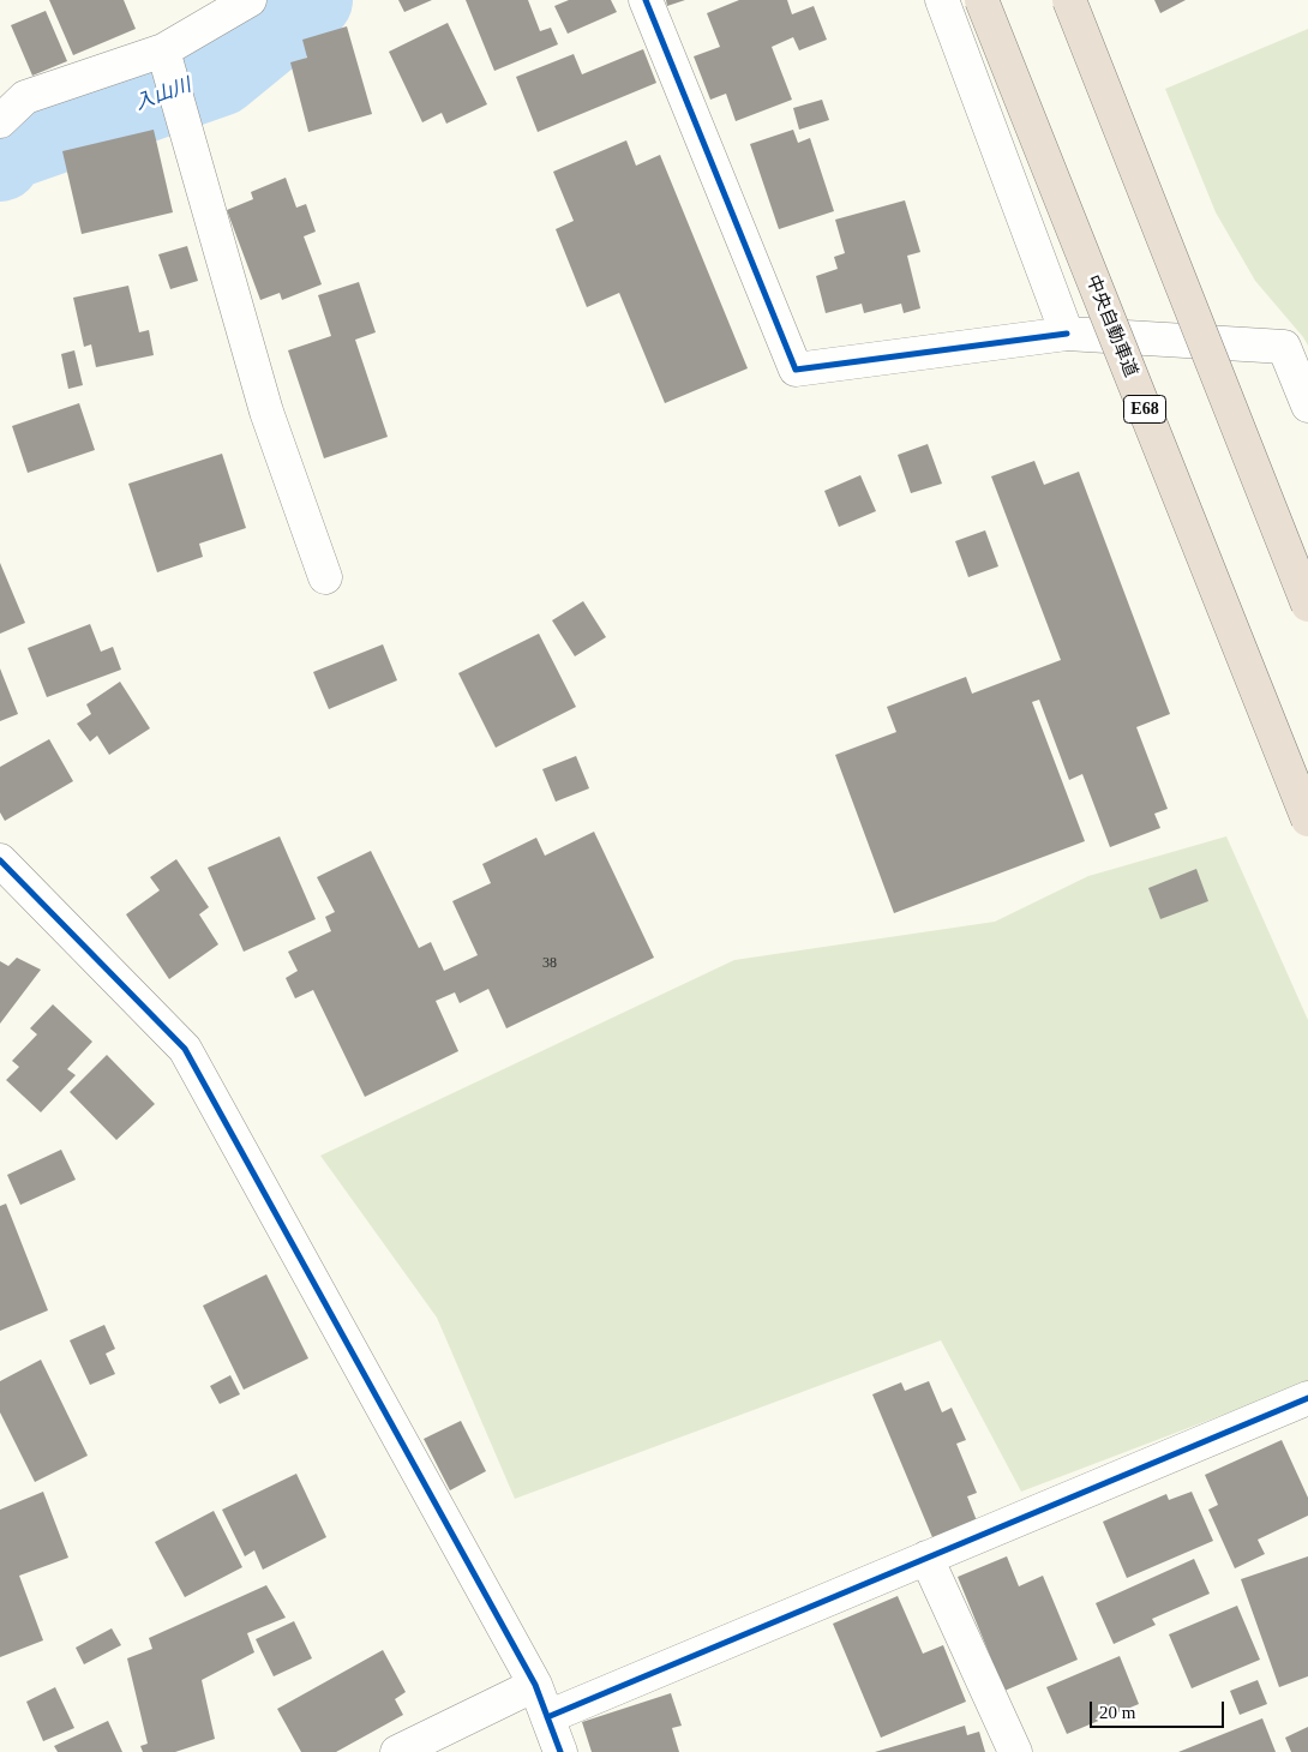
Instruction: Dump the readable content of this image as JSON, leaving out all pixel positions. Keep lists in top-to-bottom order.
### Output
{
  "streets": {
    "highway": ["中央自動車道", "E68"]
  },
  "water": ["入山川"],
  "house_numbers": ["38"],
  "scale_bar": "20 m"
}
